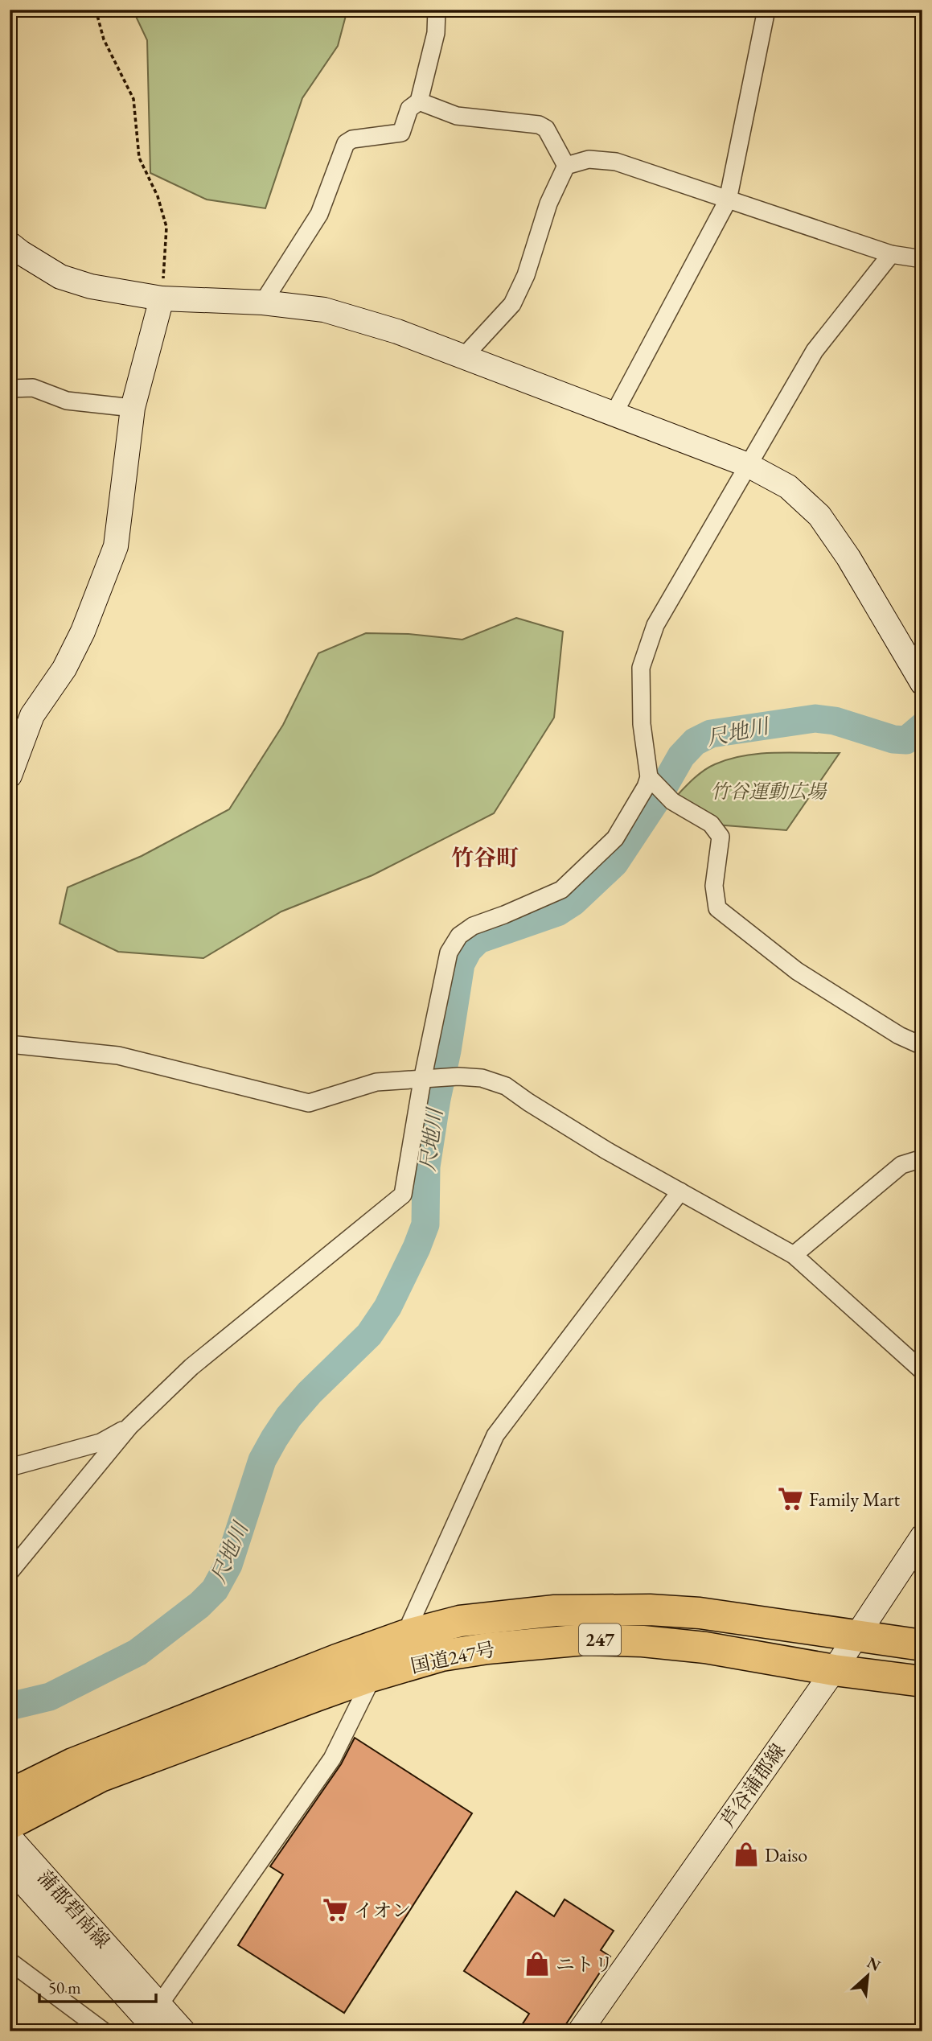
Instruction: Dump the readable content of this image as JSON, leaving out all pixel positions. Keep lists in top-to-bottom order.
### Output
{
  "streets": {
    "highway": ["247", "国道247号"],
    "street": ["芦谷蒲郡線", "蒲郡碧南線"]
  },
  "crossings": [
    ["247", "国道247号"],
    ["247", "芦谷蒲郡線"],
    ["国道247号", "芦谷蒲郡線"]
  ],
  "districts": ["竹谷町"],
  "water": ["尺地川"],
  "parks": ["竹谷運動広場"],
  "places": {
    "supermarket": ["Family Mart", "イオン"],
    "shop": ["Daiso", "ニトリ"]
  },
  "scale_bar": "50 m",
  "north": "top right"
}
